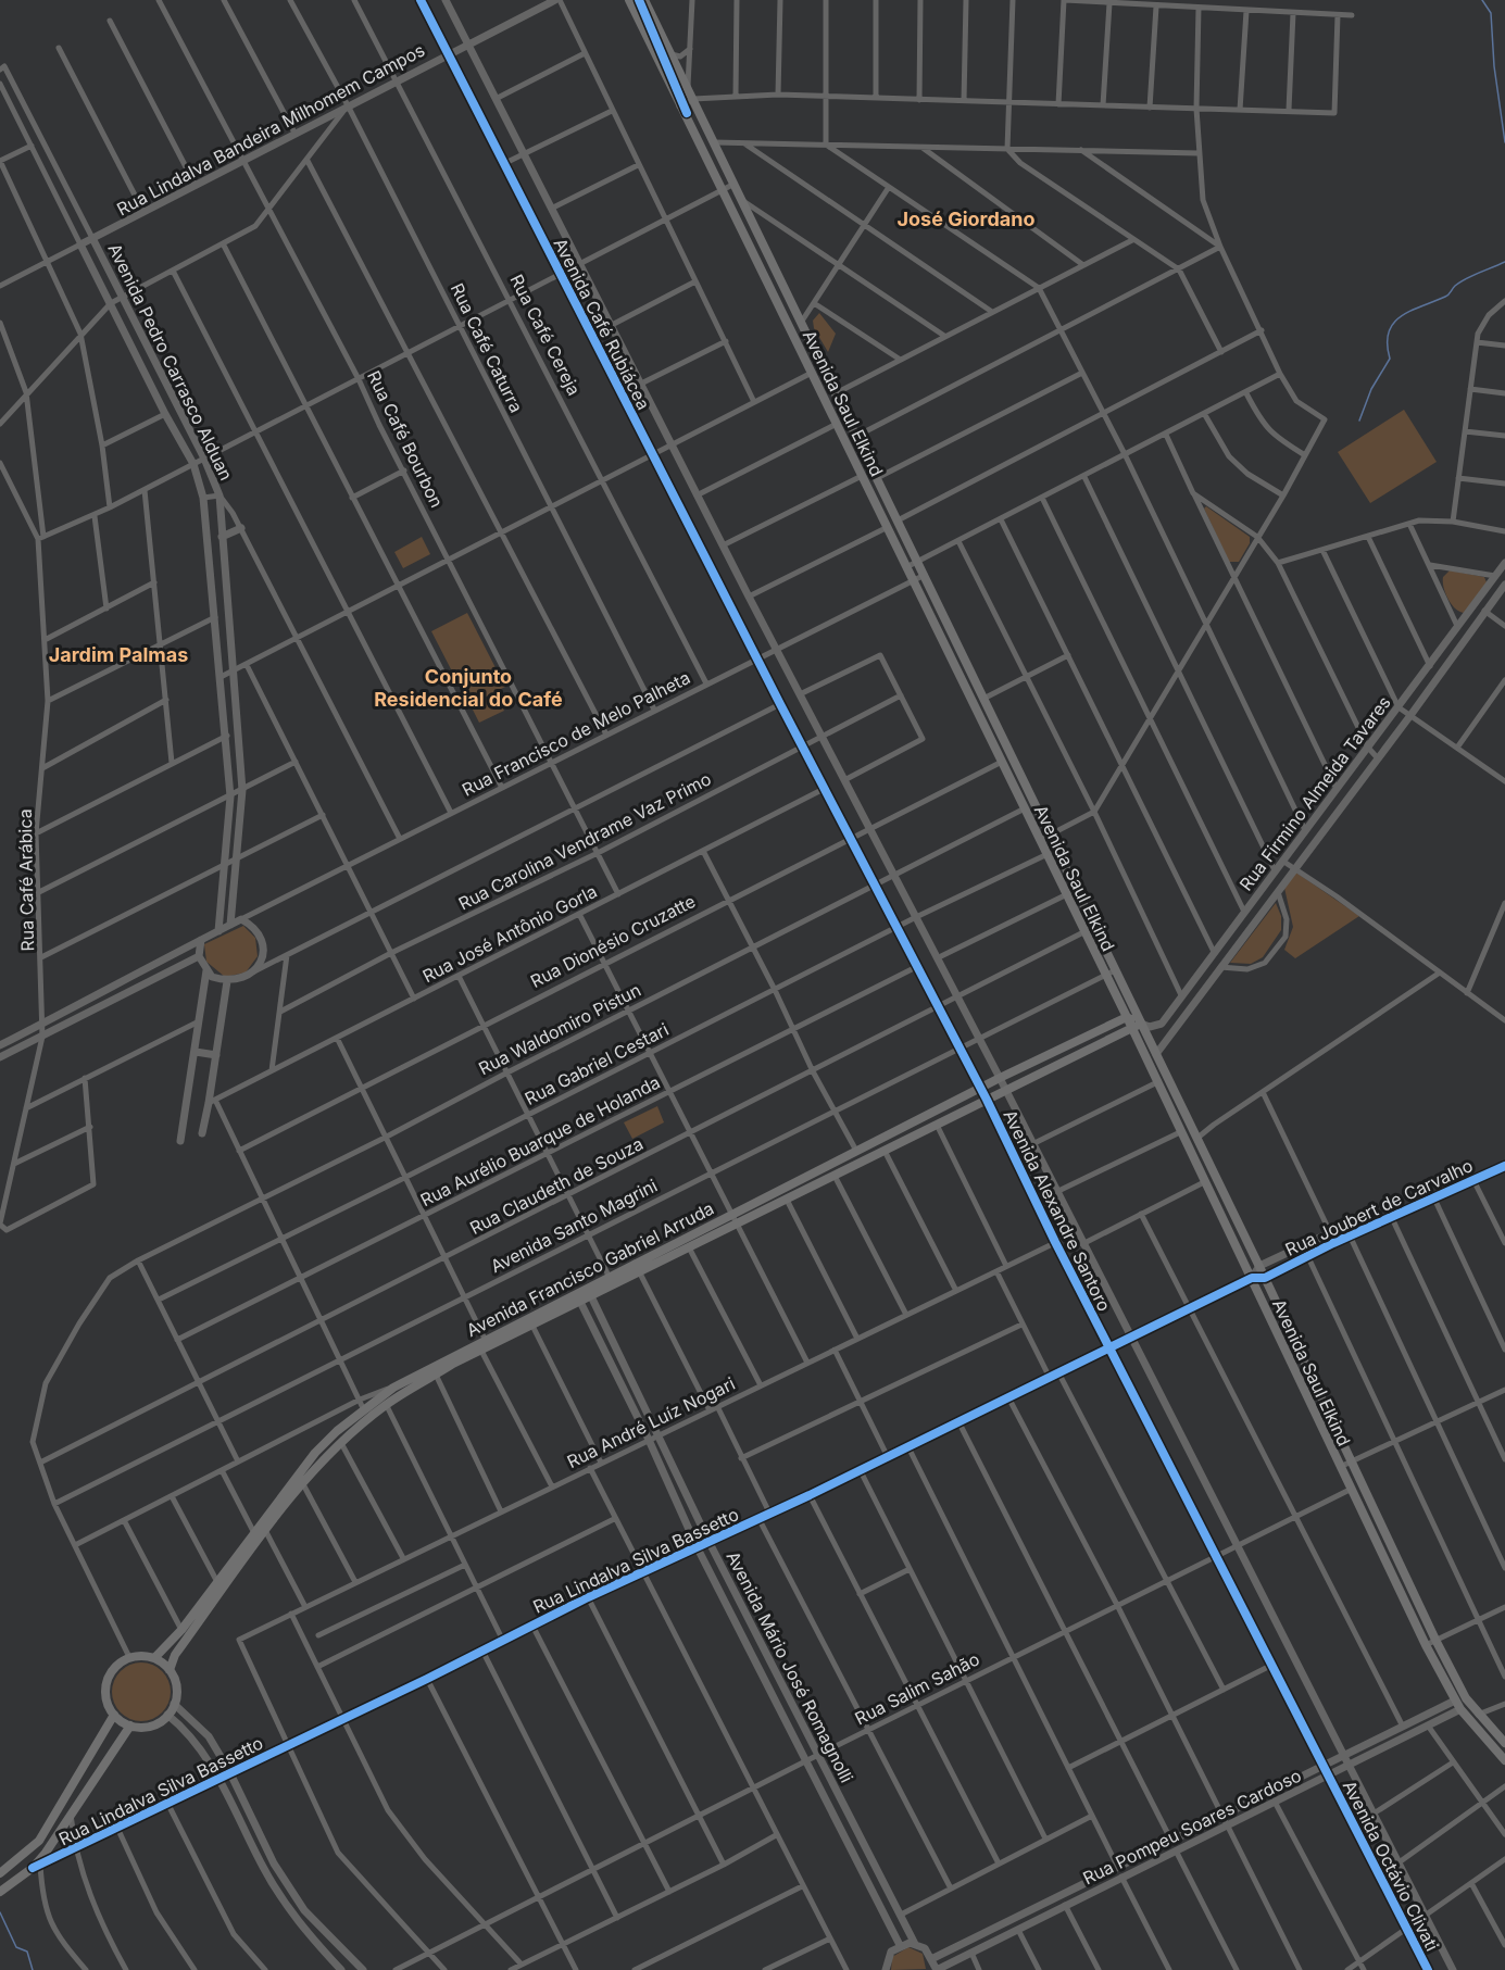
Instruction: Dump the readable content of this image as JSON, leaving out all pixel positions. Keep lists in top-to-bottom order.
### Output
{
  "streets": {
    "main road": ["Avenida Saul Elkind", "Avenida Francisco Gabriel Arruda"],
    "street": [
      "Rua Lindalva Bandeira Milhomem Campos",
      "Avenida Café Rubiácea",
      "Rua Café Cereja",
      "Rua Café Caturra",
      "Avenida Pedro Carrasco Alduan",
      "Rua Café Bourbon",
      "Rua Francisco de Melo Palheta",
      "Rua Firmino Almeida Tavares",
      "Rua Carolina Vendrame Vaz Primo",
      "Rua Café Arábica",
      "Rua José Antônio Gorla",
      "Rua Dionésio Cruzatte",
      "Rua Waldomiro Pistun",
      "Rua Gabriel Cestari",
      "Rua Aurélio Buarque de Holanda",
      "Rua Claudeth de Souza",
      "Rua Joubert de Carvalho",
      "Avenida Alexandre Santoro",
      "Avenida Santo Magrini",
      "Rua André Luíz Nogari",
      "Rua Lindalva Silva Bassetto",
      "Avenida Mário José Romagnolli",
      "Rua Salim Sahão",
      "Rua Pompeu Soares Cardoso",
      "Avenida Octávio Clivati"
    ]
  },
  "crossings": [
    ["Rua Lindalva Bandeira Milhomem Campos", "Avenida Café Rubiácea"],
    ["Rua Lindalva Bandeira Milhomem Campos", "Rua Café Cereja"],
    ["Rua Lindalva Bandeira Milhomem Campos", "Rua Café Caturra"],
    ["Rua Lindalva Bandeira Milhomem Campos", "Avenida Pedro Carrasco Alduan"],
    ["Rua Lindalva Bandeira Milhomem Campos", "Rua Café Bourbon"],
    ["Avenida Café Rubiácea", "Rua Francisco de Melo Palheta"],
    ["Avenida Café Rubiácea", "Avenida Alexandre Santoro"],
    ["Rua Café Cereja", "Rua Francisco de Melo Palheta"],
    ["Rua Café Caturra", "Rua Francisco de Melo Palheta"],
    ["Avenida Pedro Carrasco Alduan", "Rua Francisco de Melo Palheta"],
    ["Avenida Saul Elkind", "Rua Francisco de Melo Palheta"],
    ["Avenida Saul Elkind", "Rua Firmino Almeida Tavares"],
    ["Avenida Saul Elkind", "Rua Dionésio Cruzatte"],
    ["Avenida Saul Elkind", "Rua Waldomiro Pistun"],
    ["Avenida Saul Elkind", "Rua Gabriel Cestari"],
    ["Avenida Saul Elkind", "Rua Claudeth de Souza"],
    ["Avenida Saul Elkind", "Rua Joubert de Carvalho"],
    ["Avenida Saul Elkind", "Avenida Santo Magrini"],
    ["Avenida Saul Elkind", "Avenida Francisco Gabriel Arruda"],
    ["Avenida Saul Elkind", "Rua Lindalva Silva Bassetto"],
    ["Avenida Saul Elkind", "Rua Salim Sahão"],
    ["Avenida Saul Elkind", "Rua Pompeu Soares Cardoso"],
    ["Rua Café Bourbon", "Rua Francisco de Melo Palheta"],
    ["Rua Café Bourbon", "Rua Carolina Vendrame Vaz Primo"],
    ["Rua Café Bourbon", "Rua José Antônio Gorla"],
    ["Rua Francisco de Melo Palheta", "Avenida Alexandre Santoro"],
    ["Rua Firmino Almeida Tavares", "Avenida Francisco Gabriel Arruda"],
    ["Rua Carolina Vendrame Vaz Primo", "Avenida Alexandre Santoro"],
    ["Rua José Antônio Gorla", "Avenida Alexandre Santoro"],
    ["Rua Dionésio Cruzatte", "Avenida Alexandre Santoro"],
    ["Rua Waldomiro Pistun", "Rua Claudeth de Souza"],
    ["Rua Waldomiro Pistun", "Avenida Alexandre Santoro"],
    ["Rua Gabriel Cestari", "Avenida Alexandre Santoro"],
    ["Rua Aurélio Buarque de Holanda", "Avenida Alexandre Santoro"],
    ["Rua Claudeth de Souza", "Avenida Alexandre Santoro"],
    ["Avenida Alexandre Santoro", "Avenida Santo Magrini"],
    ["Avenida Alexandre Santoro", "Avenida Francisco Gabriel Arruda"],
    ["Avenida Alexandre Santoro", "Rua André Luíz Nogari"],
    ["Avenida Alexandre Santoro", "Rua Lindalva Silva Bassetto"],
    ["Avenida Alexandre Santoro", "Rua Salim Sahão"],
    ["Avenida Alexandre Santoro", "Rua Pompeu Soares Cardoso"],
    ["Avenida Alexandre Santoro", "Avenida Octávio Clivati"],
    ["Avenida Francisco Gabriel Arruda", "Avenida Mário José Romagnolli"],
    ["Rua André Luíz Nogari", "Rua Lindalva Silva Bassetto"],
    ["Rua André Luíz Nogari", "Avenida Mário José Romagnolli"],
    ["Rua Lindalva Silva Bassetto", "Avenida Mário José Romagnolli"],
    ["Avenida Mário José Romagnolli", "Rua Salim Sahão"],
    ["Rua Pompeu Soares Cardoso", "Avenida Octávio Clivati"]
  ],
  "districts": ["José Giordano", "Jardim Palmas", "Conjunto Residencial do Café"]
}
